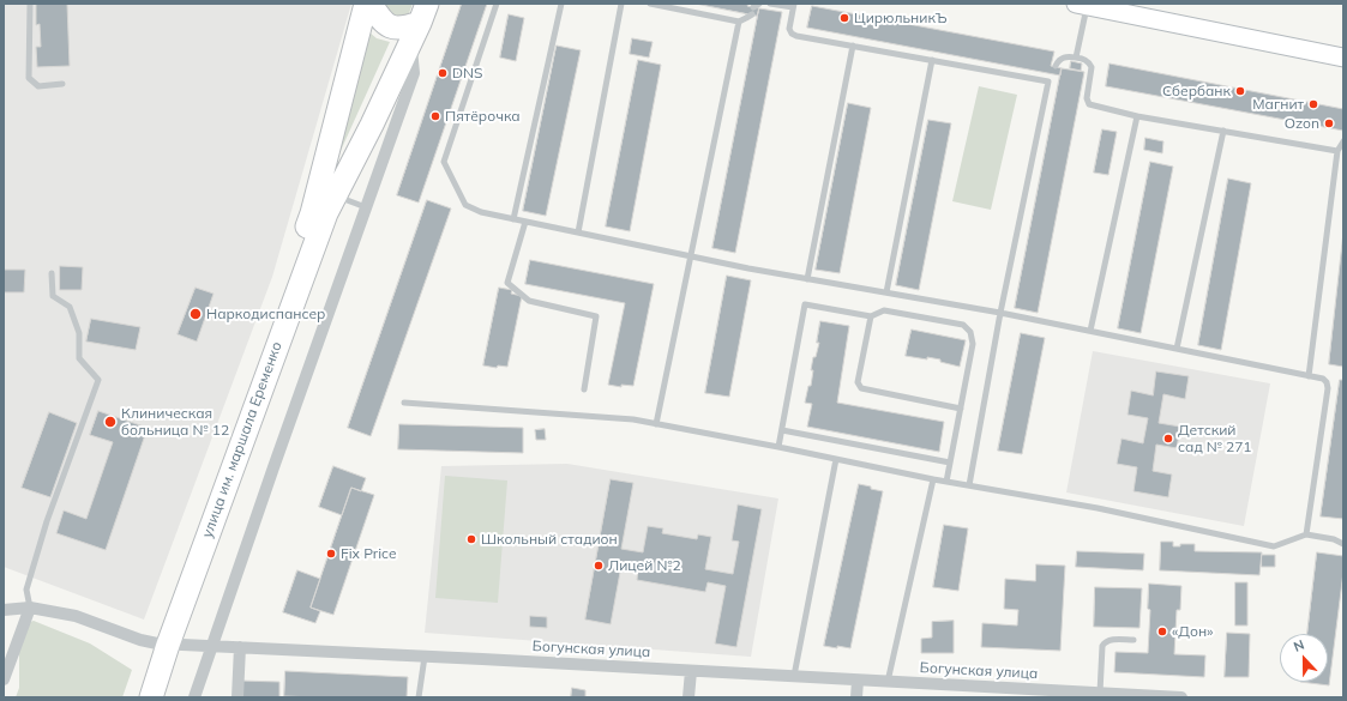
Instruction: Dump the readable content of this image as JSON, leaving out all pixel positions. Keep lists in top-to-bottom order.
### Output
{
  "streets": {
    "highway": ["улица им. маршала Еременко"],
    "street": ["Богунская улица"]
  },
  "crossings": [
    ["улица им. маршала Еременко", "Богунская улица"]
  ],
  "places": [
    "ЦирюльникЪ",
    "DNS",
    "Сбербанк",
    "Магнит",
    "Пятёрочка",
    "Ozon",
    "Наркодиспансер",
    "Клиническая больница № 12",
    "Детский сад № 271",
    "Школьный стадион",
    "Fix Price",
    "Лицей №2",
    "«Дон»"
  ],
  "north": "top"
}
